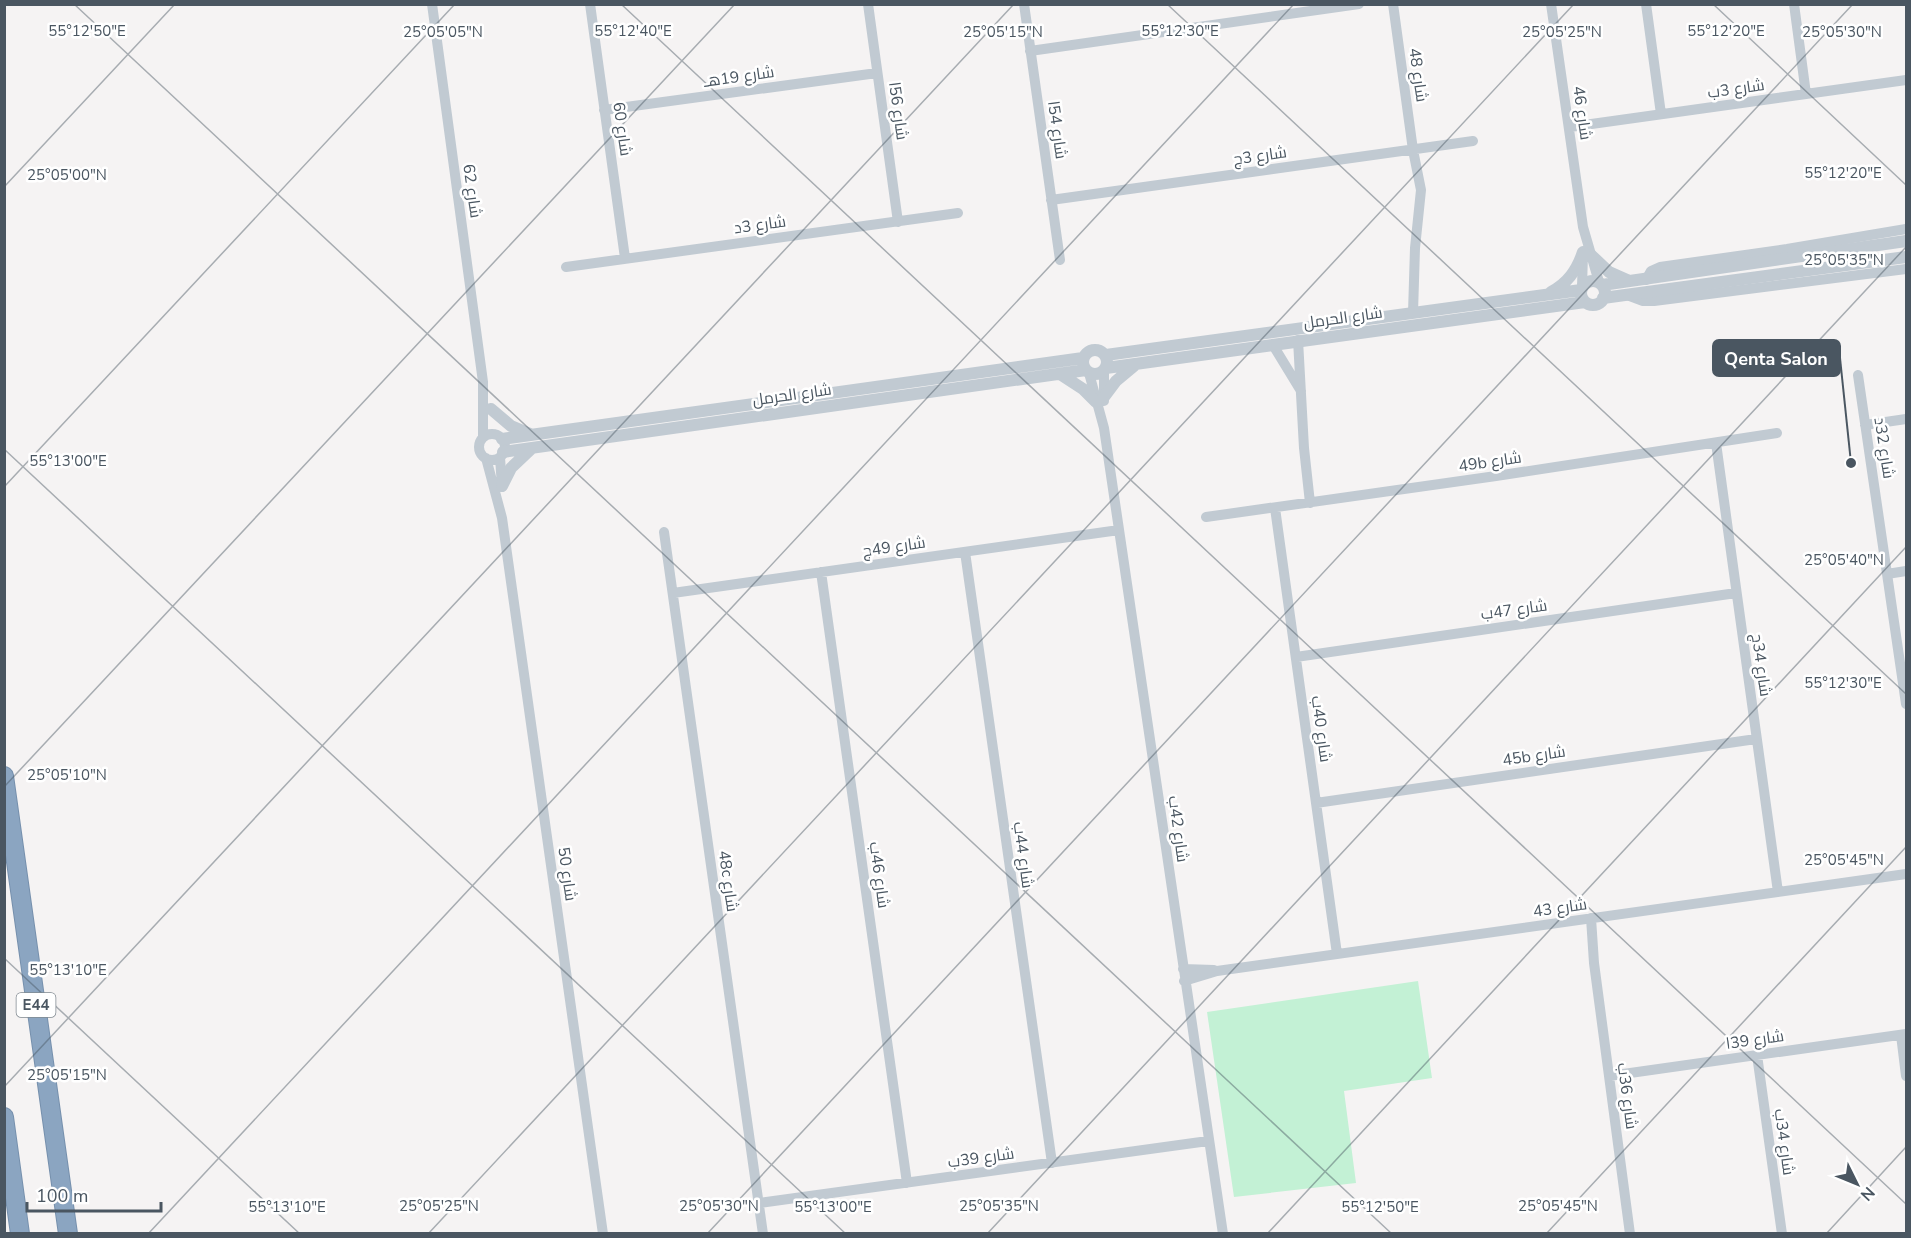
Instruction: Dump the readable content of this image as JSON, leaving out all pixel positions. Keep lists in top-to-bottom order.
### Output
{
  "streets": {
    "highway": ["E44"],
    "street": [
      "شارع 48",
      "شارع 19هـ",
      "شارع 3ب",
      "شارع 56ا",
      "شارع 46",
      "شارع 60",
      "شارع 54ا",
      "شارع 3ج",
      "شارع 62",
      "شارع 3د",
      "شارع الحرمل",
      "شارع 32د",
      "49b شارع",
      "شارع 49ج",
      "شارع 47ب",
      "شارع 34ج",
      "شارع 40ب",
      "45b شارع",
      "شارع 42ب",
      "شارع 44ب",
      "شارع 50",
      "شارع 46ب",
      "48c شارع",
      "شارع 43",
      "شارع 39ا",
      "شارع 36ب",
      "شارع 34ب",
      "شارع 39ب"
    ]
  },
  "crossings": [
    ["شارع 48", "شارع 3ج"],
    ["شارع 48", "شارع الحرمل"],
    ["شارع 19هـ", "شارع 56ا"],
    ["شارع 19هـ", "شارع 60"],
    ["شارع 3ب", "شارع 46"],
    ["شارع 56ا", "شارع 3د"],
    ["شارع 46", "شارع الحرمل"],
    ["شارع 60", "شارع 3د"],
    ["شارع 54ا", "شارع 3ج"],
    ["شارع 62", "شارع الحرمل"],
    ["شارع 62", "شارع 50"],
    ["شارع الحرمل", "شارع 42ب"],
    ["شارع الحرمل", "شارع 50"],
    ["49b شارع", "شارع 34ج"],
    ["49b شارع", "شارع 40ب"],
    ["شارع 49ج", "شارع 42ب"],
    ["شارع 49ج", "شارع 44ب"],
    ["شارع 49ج", "شارع 46ب"],
    ["شارع 49ج", "48c شارع"],
    ["شارع 47ب", "شارع 34ج"],
    ["شارع 47ب", "شارع 40ب"],
    ["شارع 34ج", "45b شارع"],
    ["شارع 34ج", "شارع 43"],
    ["شارع 40ب", "45b شارع"],
    ["شارع 40ب", "شارع 43"],
    ["شارع 42ب", "شارع 43"],
    ["شارع 42ب", "شارع 39ب"],
    ["شارع 44ب", "شارع 39ب"],
    ["شارع 46ب", "شارع 39ب"],
    ["48c شارع", "شارع 39ب"],
    ["شارع 43", "شارع 36ب"],
    ["شارع 39ا", "شارع 36ب"],
    ["شارع 39ا", "شارع 34ب"]
  ],
  "places": ["Qenta Salon"],
  "scale_bar": "100 m",
  "north": "bottom right",
  "coordinates": [
    "55°12'50\"E",
    "55°12'40\"E",
    "55°12'20\"E",
    "55°12'30\"E",
    "25°05'05\"N",
    "25°05'15\"N",
    "25°05'25\"N",
    "25°05'30\"N",
    "25°05'00\"N",
    "25°05'35\"N",
    "55°13'00\"E",
    "25°05'40\"N",
    "25°05'10\"N",
    "25°05'45\"N",
    "55°13'10\"E"
  ]
}
